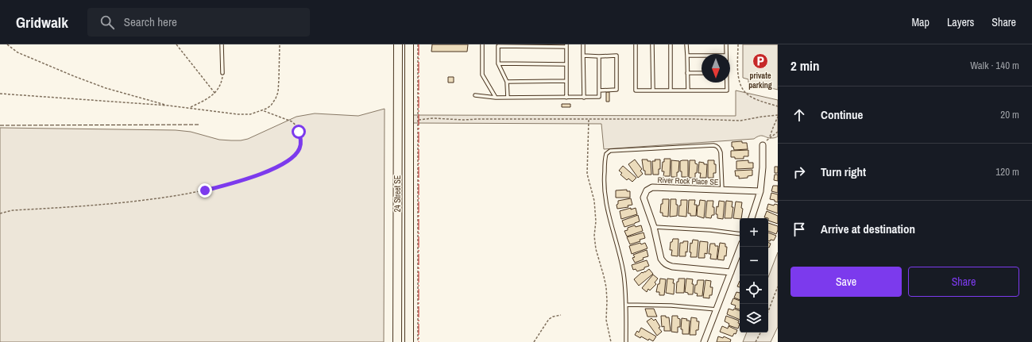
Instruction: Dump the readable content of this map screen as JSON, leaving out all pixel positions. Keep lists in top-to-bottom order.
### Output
{
  "streets": {
    "main road": ["24 Street SE"],
    "street": ["River Rock Place SE"]
  },
  "places": {
    "parking": ["private parking"]
  },
  "north": "bottom",
  "page": {
    "header": "Gridwalk",
    "search": "Search here",
    "nav": ["Map", "Layers", "Share"],
    "heading": ["2 min", "Walk · 140 m"],
    "list": [
      ["Continue", "20 m"],
      ["Turn right", "120 m"],
      "Arrive at destination"
    ],
    "map_buttons": ["+", "−"],
    "buttons": ["Save", "Share"]
  }
}
